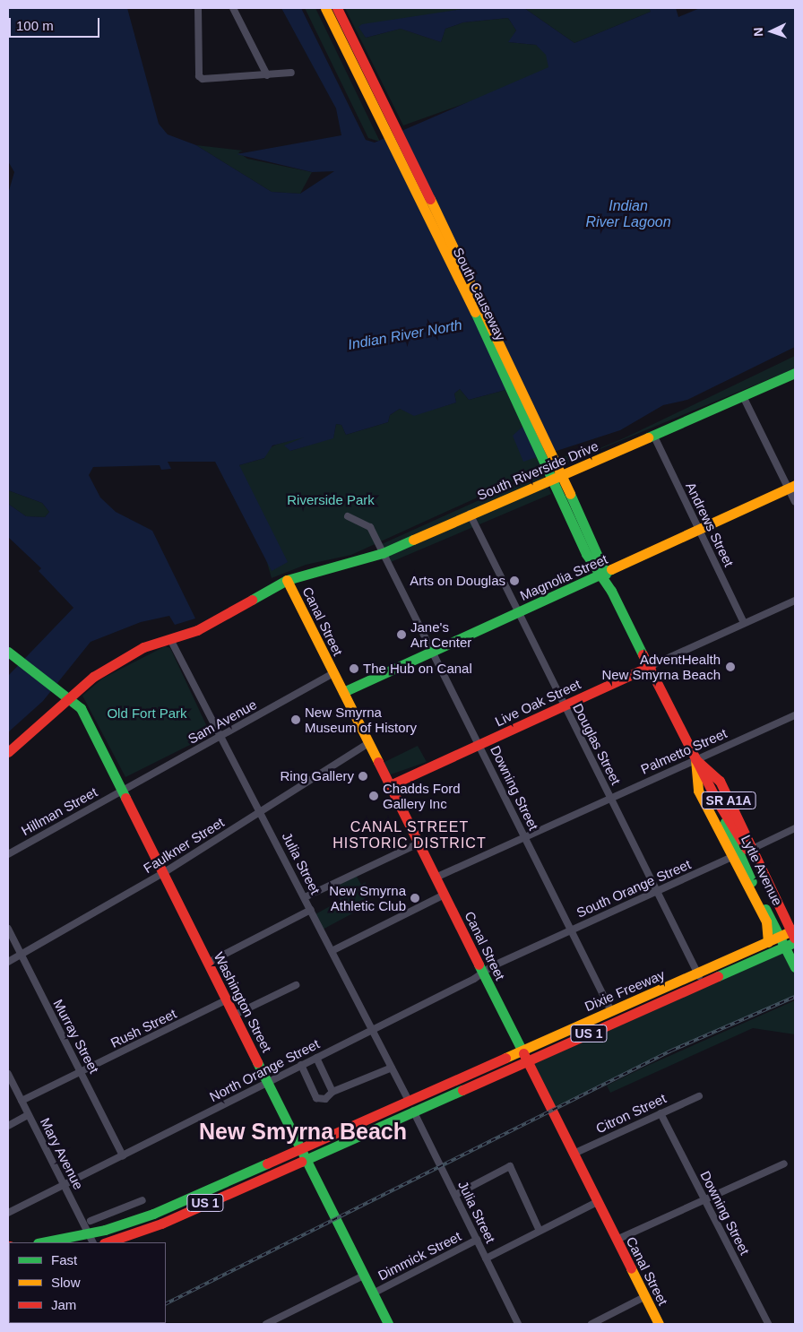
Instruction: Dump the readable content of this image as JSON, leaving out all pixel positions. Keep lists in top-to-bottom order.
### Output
{
  "streets": {
    "main road": [
      "South Causeway",
      "South Riverside Drive",
      "Magnolia Street",
      "Canal Street",
      "Live Oak Street",
      "SR A1A",
      "Lytle Avenue",
      "Dixie Freeway",
      "Washington Street",
      "US 1"
    ],
    "street": [
      "Andrews Street",
      "Sam Avenue",
      "Douglas Street",
      "Palmetto Street",
      "Downing Street",
      "Hillman Street",
      "Faulkner Street",
      "Julia Street",
      "South Orange Street",
      "Rush Street",
      "Murray Street",
      "North Orange Street",
      "Citron Street",
      "Mary Avenue",
      "Dimmick Street"
    ]
  },
  "crossings": [
    ["South Causeway", "Live Oak Street"],
    ["South Causeway", "Lytle Avenue"],
    ["South Riverside Drive", "Andrews Street"],
    ["South Riverside Drive", "Canal Street"],
    ["South Riverside Drive", "Douglas Street"],
    ["South Riverside Drive", "Downing Street"],
    ["South Riverside Drive", "Julia Street"],
    ["South Riverside Drive", "Washington Street"],
    ["Andrews Street", "Magnolia Street"],
    ["Andrews Street", "Live Oak Street"],
    ["Magnolia Street", "Canal Street"],
    ["Magnolia Street", "Douglas Street"],
    ["Magnolia Street", "Downing Street"],
    ["Canal Street", "Live Oak Street"],
    ["Canal Street", "Sam Avenue"],
    ["Canal Street", "Palmetto Street"],
    ["Canal Street", "Faulkner Street"],
    ["Canal Street", "South Orange Street"],
    ["Canal Street", "Dixie Freeway"],
    ["Canal Street", "North Orange Street"],
    ["Canal Street", "Citron Street"],
    ["Live Oak Street", "Douglas Street"],
    ["Live Oak Street", "Downing Street"],
    ["Live Oak Street", "Lytle Avenue"],
    ["Sam Avenue", "Hillman Street"],
    ["Sam Avenue", "Julia Street"],
    ["Sam Avenue", "Washington Street"],
    ["Douglas Street", "Palmetto Street"],
    ["Douglas Street", "South Orange Street"],
    ["Douglas Street", "Dixie Freeway"],
    ["Palmetto Street", "Downing Street"],
    ["Palmetto Street", "SR A1A"],
    ["Palmetto Street", "Lytle Avenue"],
    ["Downing Street", "South Orange Street"],
    ["Downing Street", "Dixie Freeway"],
    ["Downing Street", "Citron Street"],
    ["SR A1A", "Lytle Avenue"],
    ["SR A1A", "South Orange Street"],
    ["SR A1A", "Dixie Freeway"],
    ["Hillman Street", "Washington Street"],
    ["Faulkner Street", "Julia Street"],
    ["Faulkner Street", "Washington Street"],
    ["Faulkner Street", "Murray Street"],
    ["Julia Street", "Dixie Freeway"],
    ["Julia Street", "North Orange Street"],
    ["Julia Street", "Dimmick Street"],
    ["Lytle Avenue", "Dixie Freeway"],
    ["South Orange Street", "North Orange Street"],
    ["Dixie Freeway", "Washington Street"],
    ["Dixie Freeway", "US 1"],
    ["Washington Street", "Rush Street"],
    ["Washington Street", "US 1"],
    ["Washington Street", "North Orange Street"],
    ["Washington Street", "Dimmick Street"],
    ["Rush Street", "Murray Street"],
    ["Rush Street", "Mary Avenue"],
    ["US 1", "Mary Avenue"],
    ["Murray Street", "North Orange Street"],
    ["North Orange Street", "Mary Avenue"]
  ],
  "districts": ["CANAL STREET HISTORIC DISTRICT", "New Smyrna Beach"],
  "water": ["Indian River Lagoon", "Indian River North"],
  "parks": ["Riverside Park", "Old Fort Park"],
  "places": [
    "Arts on Douglas",
    "Jane's Art Center",
    "AdventHealth New Smyrna Beach",
    "The Hub on Canal",
    "New Smyrna Museum of History",
    "Ring Gallery",
    "Chadds Ford Gallery Inc",
    "New Smyrna Athletic Club"
  ],
  "legend": ["Fast", "Slow", "Jam"],
  "scale_bar": "100 m",
  "north": "left"
}
